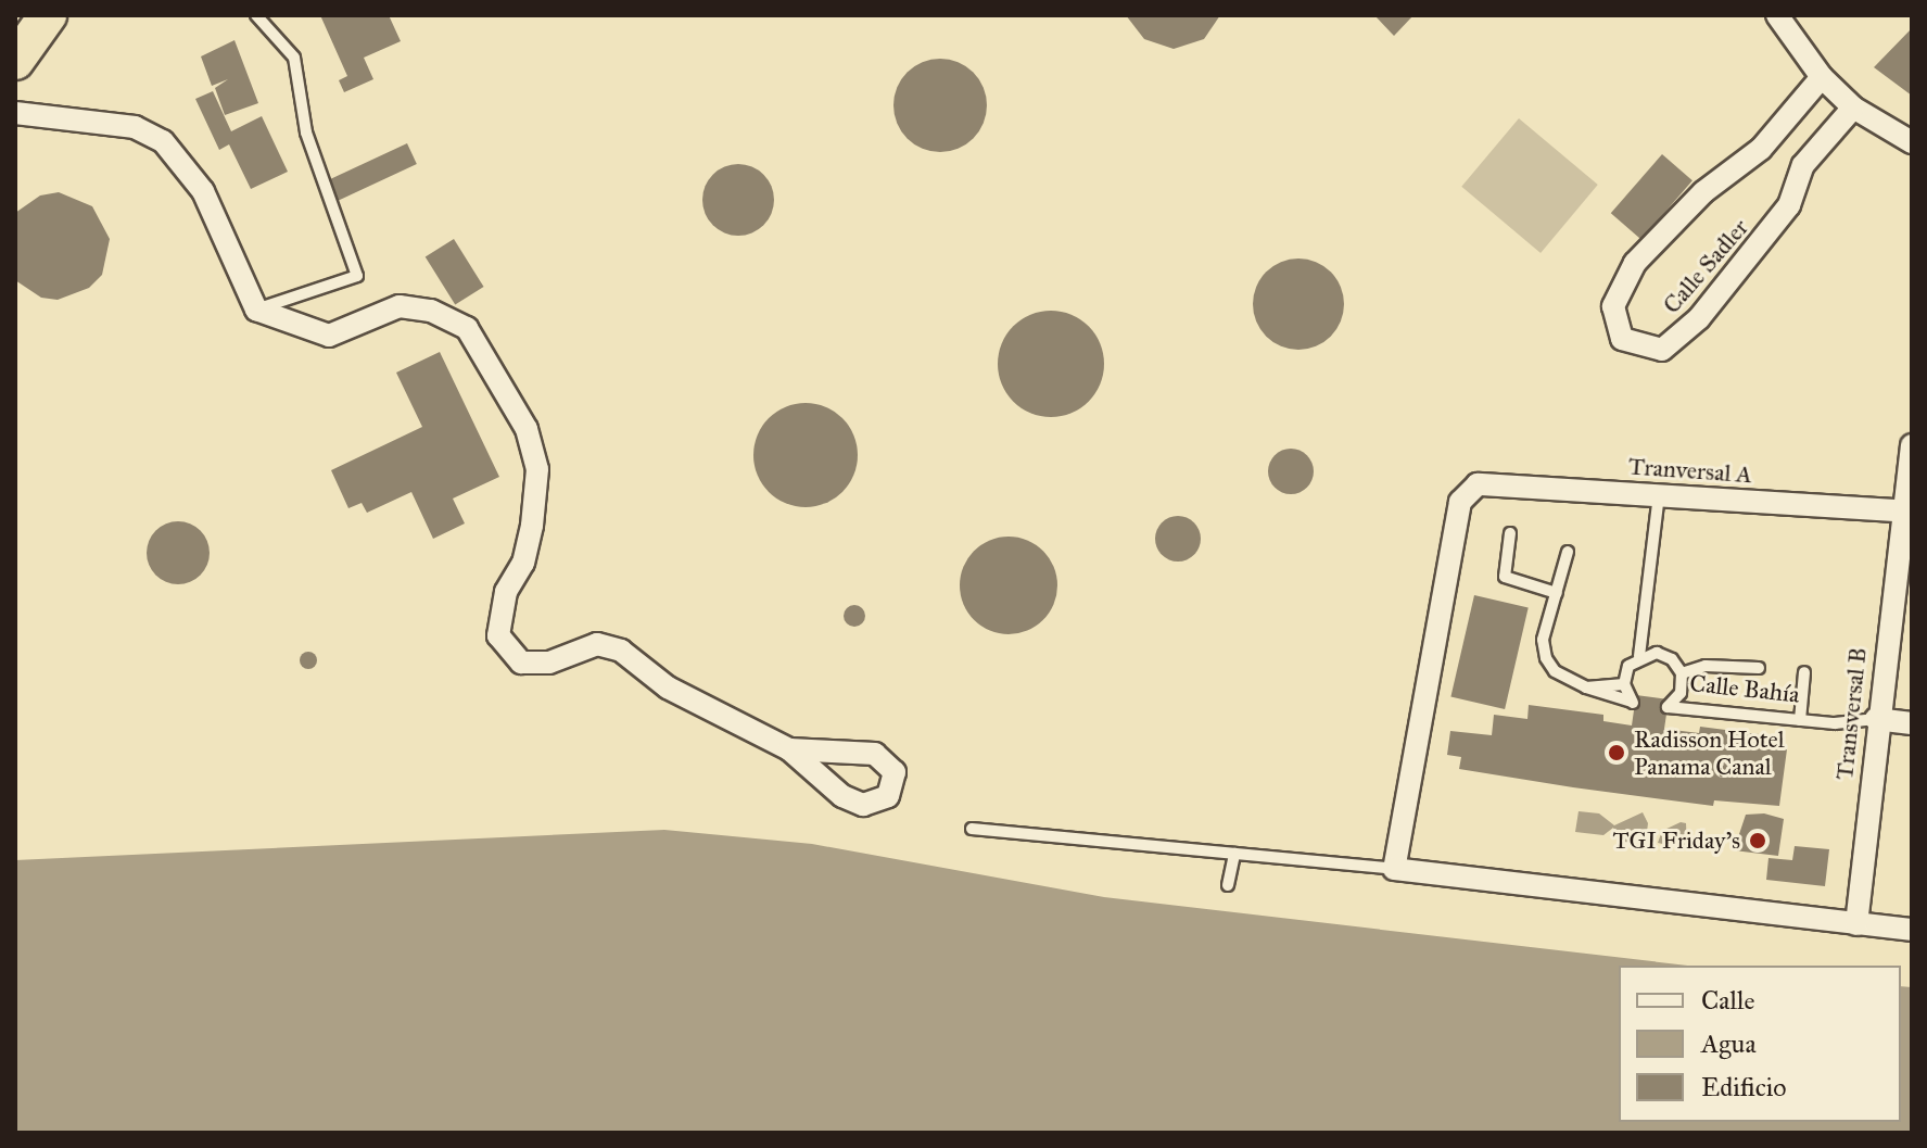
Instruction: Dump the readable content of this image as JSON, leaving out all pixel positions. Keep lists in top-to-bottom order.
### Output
{
  "streets": {
    "street": [
      "Calle Sadler",
      "Tranversal A",
      "Calle Bahía",
      "Transversal B"
    ]
  },
  "crossings": [
    ["Tranversal A", "Transversal B"],
    ["Calle Bahía", "Transversal B"]
  ],
  "places": ["Radisson Hotel Panama Canal", "TGI Friday's"],
  "legend": ["Calle", "Agua", "Edificio"]
}
